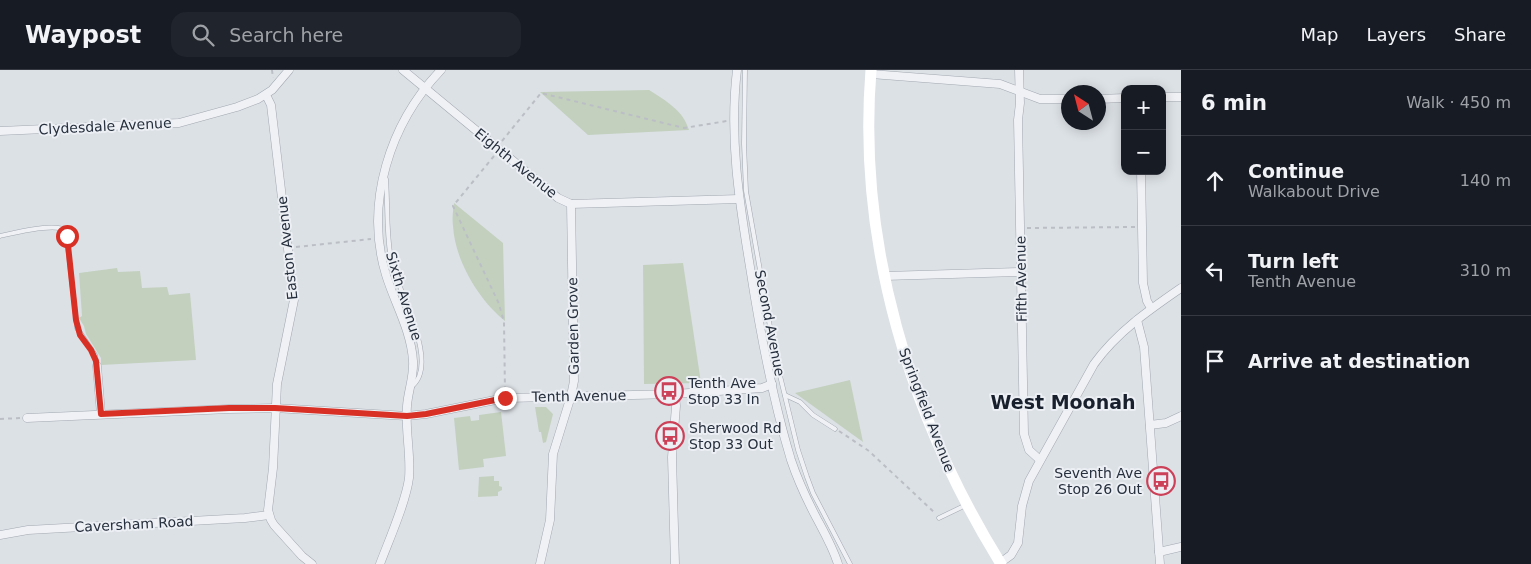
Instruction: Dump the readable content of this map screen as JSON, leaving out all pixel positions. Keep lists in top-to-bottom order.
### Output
{
  "streets": {
    "street": [
      "Clydesdale Avenue",
      "Eighth Avenue",
      "Easton Avenue",
      "Fifth Avenue",
      "Sixth Avenue",
      "Second Avenue",
      "Garden Grove",
      "Tenth Avenue",
      "Springfield Avenue",
      "Caversham Road"
    ]
  },
  "crossings": [
    ["Clydesdale Avenue", "Easton Avenue"],
    ["Eighth Avenue", "Sixth Avenue"],
    ["Eighth Avenue", "Second Avenue"],
    ["Eighth Avenue", "Garden Grove"],
    ["Easton Avenue", "Tenth Avenue"],
    ["Easton Avenue", "Caversham Road"],
    ["Sixth Avenue", "Tenth Avenue"],
    ["Second Avenue", "Tenth Avenue"],
    ["Garden Grove", "Tenth Avenue"]
  ],
  "districts": ["West Moonah"],
  "places": {
    "bus stop": ["Tenth Ave Stop 33 In", "Sherwood Rd Stop 33 Out", "Seventh Ave Stop 26 Out"]
  },
  "north": "top left",
  "page": {
    "header": "Waypost",
    "search": "Search here",
    "nav": ["Map", "Layers", "Share"],
    "heading": ["6 min", "Walk · 450 m"],
    "map_buttons": ["+", "−"],
    "list": [
      ["Continue", "Walkabout Drive", "140 m"],
      ["Turn left", "Tenth Avenue", "310 m"],
      "Arrive at destination"
    ]
  }
}
